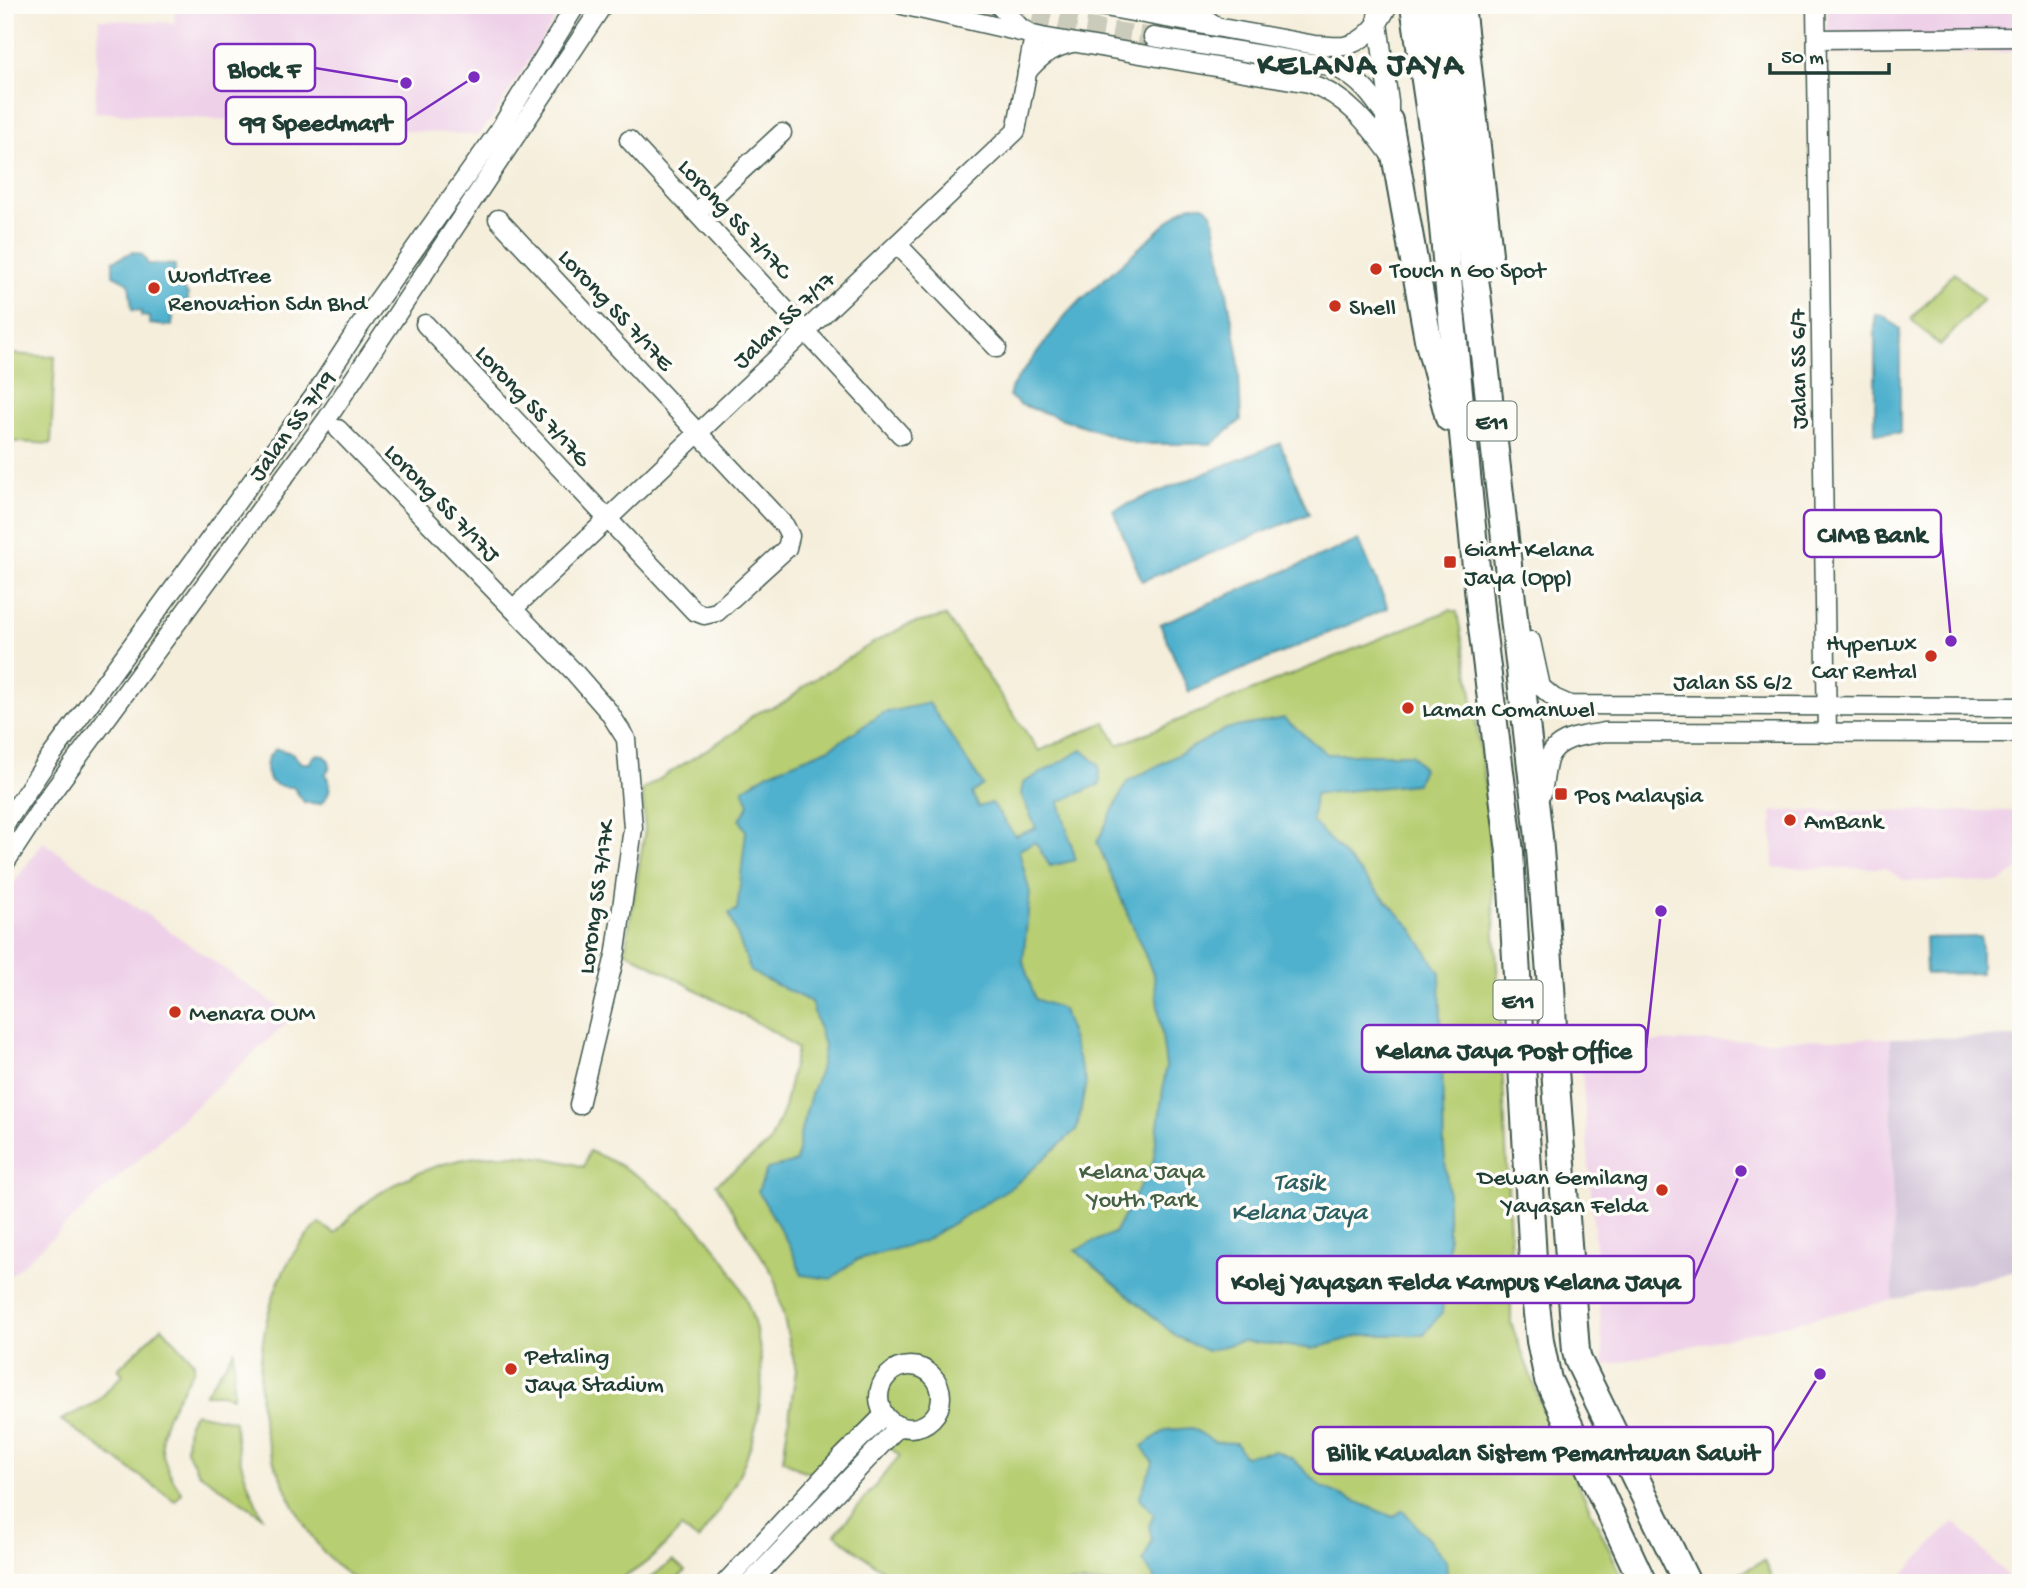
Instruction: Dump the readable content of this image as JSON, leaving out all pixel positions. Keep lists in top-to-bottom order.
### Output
{
  "streets": {
    "highway": ["E11"],
    "street": [
      "Lorong SS 7/17C",
      "Lorong SS 7/17E",
      "Jalan SS 7/17",
      "Jalan SS 6/7",
      "Lorong SS 7/17G",
      "Jalan SS 7/19",
      "Lorong SS 7/17J",
      "Jalan SS 6/2",
      "Lorong SS 7/17K"
    ]
  },
  "crossings": [
    ["Lorong SS 7/17C", "Jalan SS 7/17"],
    ["Lorong SS 7/17E", "Jalan SS 7/17"],
    ["Lorong SS 7/17E", "Lorong SS 7/17G"],
    ["Jalan SS 7/17", "Lorong SS 7/17G"],
    ["Jalan SS 7/17", "Lorong SS 7/17J"],
    ["Jalan SS 7/17", "Lorong SS 7/17K"],
    ["Jalan SS 6/7", "Jalan SS 6/2"],
    ["Lorong SS 7/17J", "Lorong SS 7/17K"]
  ],
  "districts": ["KELANA JAYA"],
  "water": ["Tasik Kelana Jaya"],
  "parks": ["Kelana Jaya Youth Park"],
  "places": {
    "other": [
      "99 Speedmart",
      "Block F",
      "Touch n Go Spot",
      "WorldTree Renovation Sdn Bhd",
      "Shell",
      "CIMB Bank",
      "HyperLux Car Rental",
      "Laman Comanwel",
      "AmBank",
      "Kelana Jaya Post Office",
      "Menara OUM",
      "Kolej Yayasan Felda Kampus Kelana Jaya",
      "Dewan Gemilang Yayasan Felda",
      "Petaling Jaya Stadium",
      "Bilik Kawalan Sistem Pemantauan Sawit"
    ],
    "transit": ["Giant Kelana Jaya (Opp)", "Pos Malaysia"]
  },
  "scale_bar": "50 m"
}
